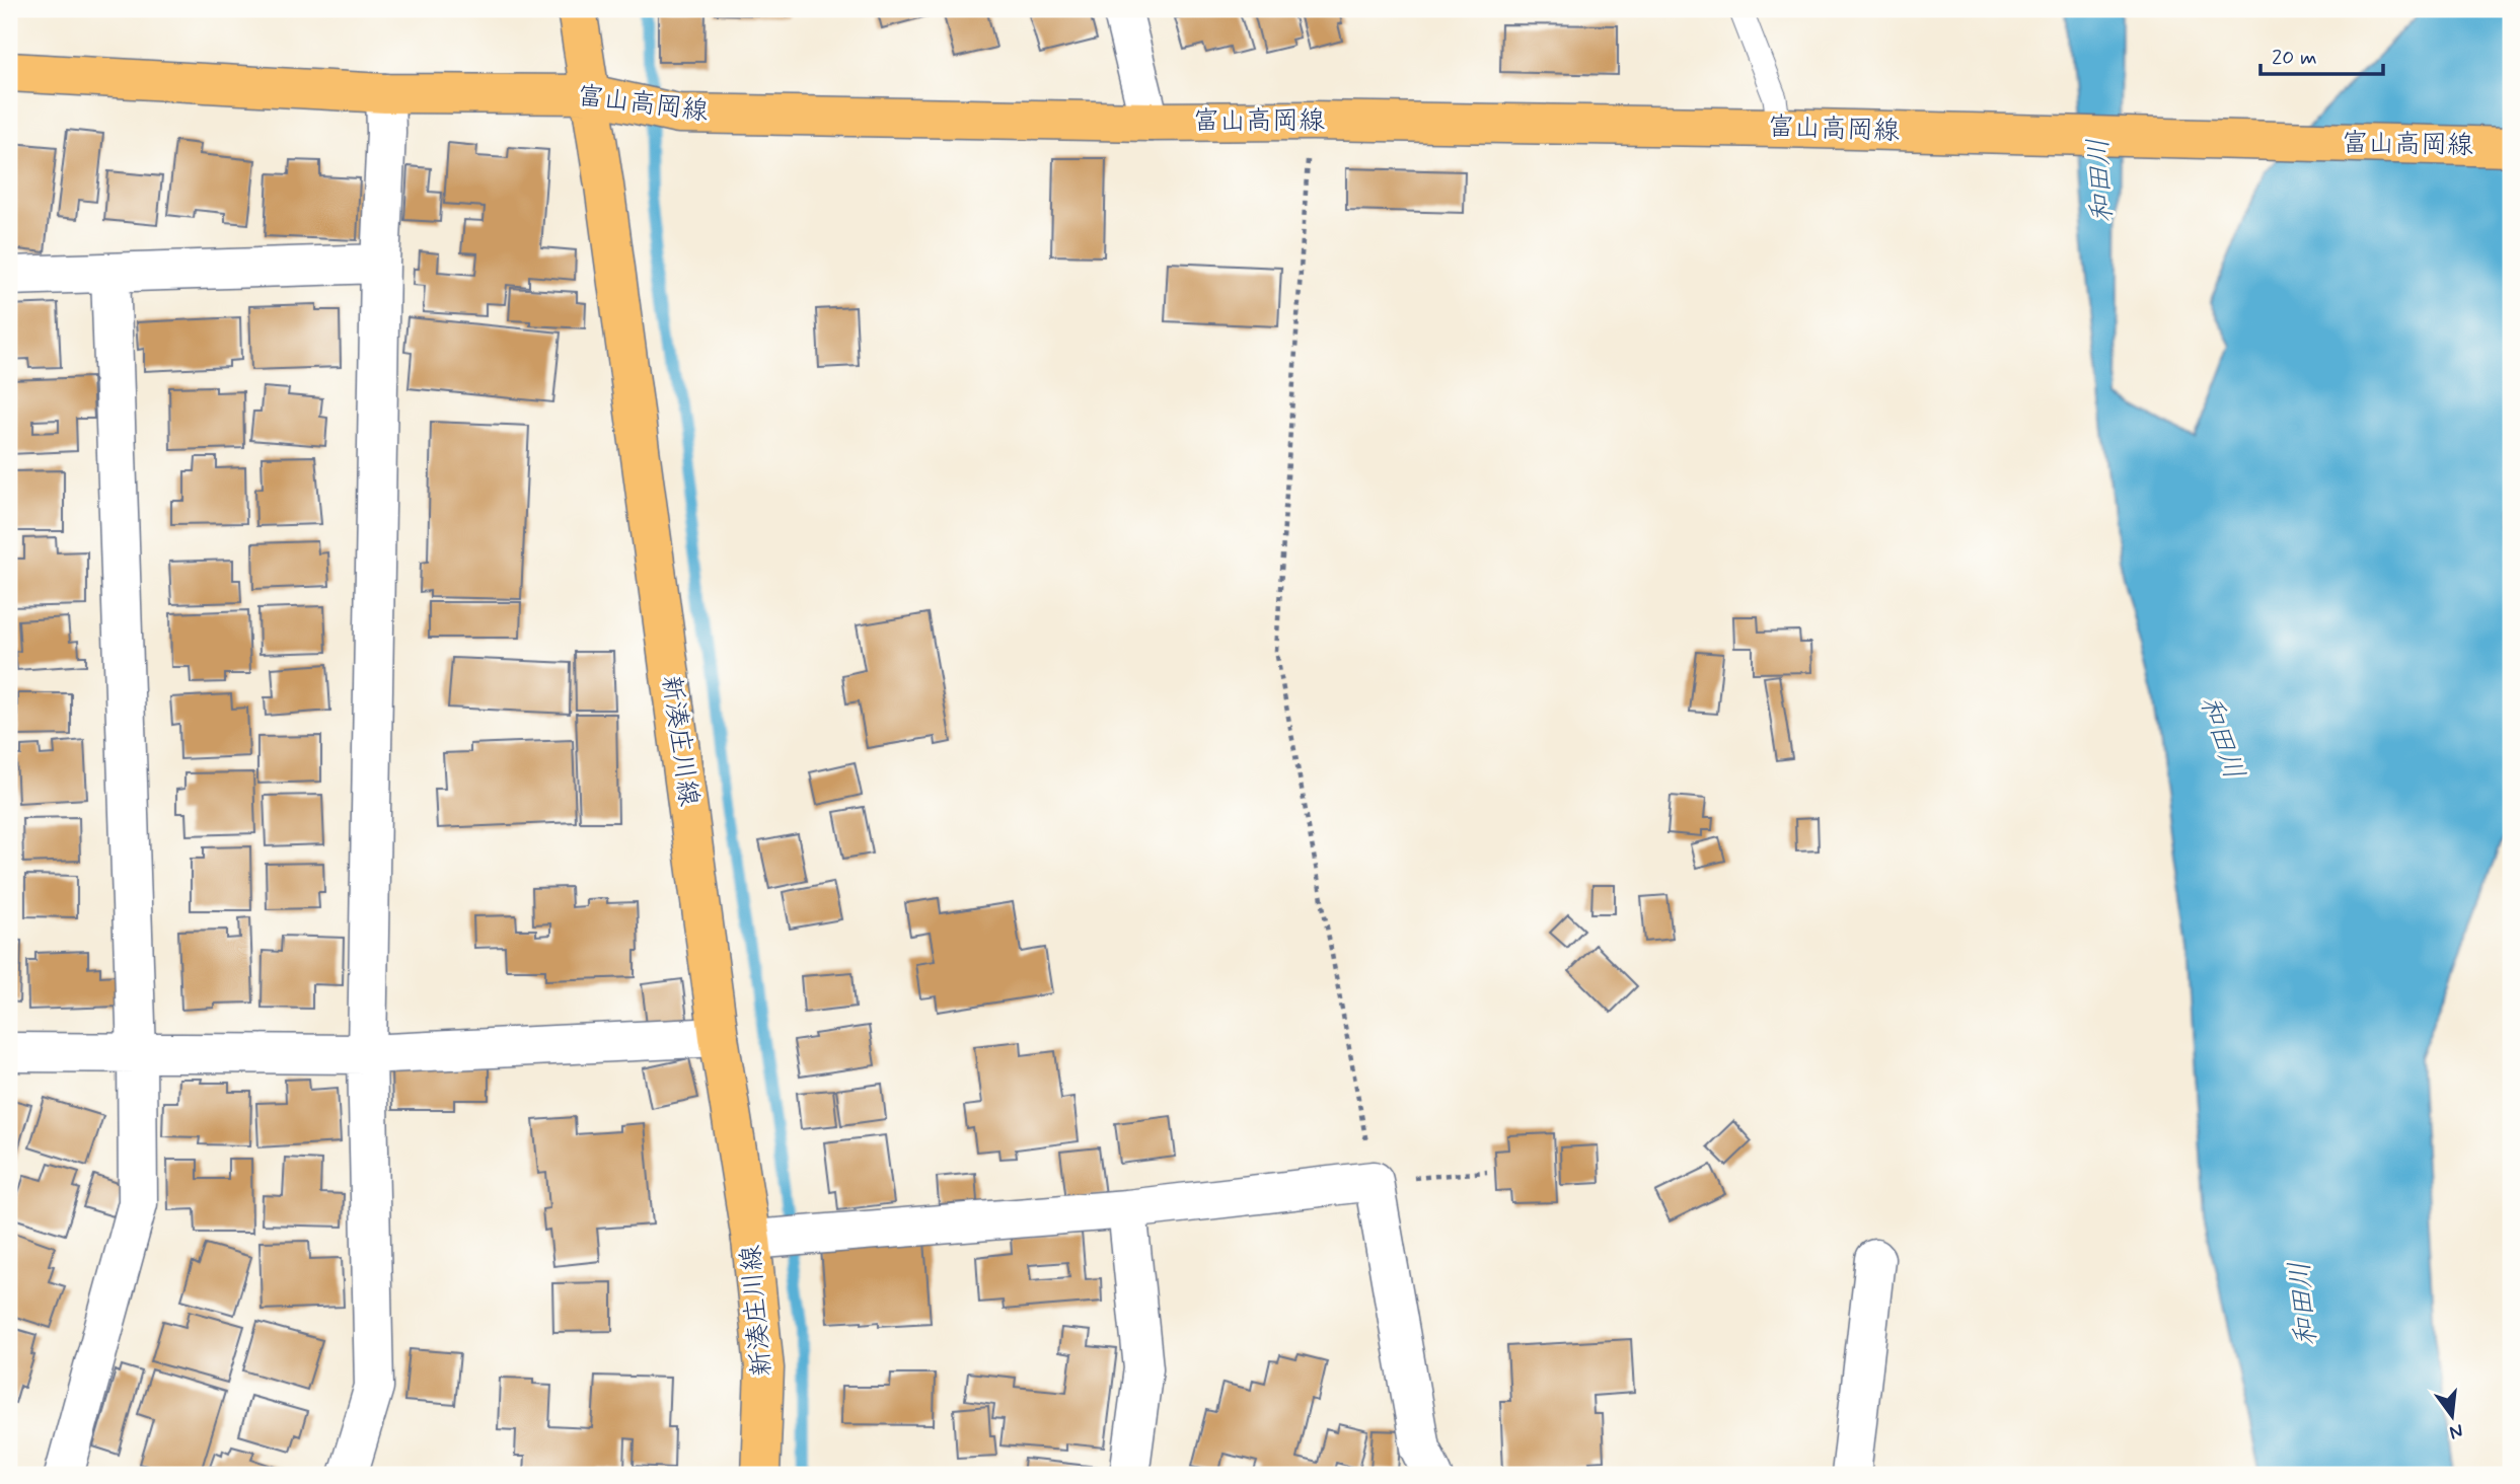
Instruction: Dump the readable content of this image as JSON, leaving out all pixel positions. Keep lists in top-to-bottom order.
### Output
{
  "streets": {
    "main road": ["富山高岡線", "新湊庄川線"]
  },
  "crossings": [
    ["富山高岡線", "新湊庄川線"]
  ],
  "water": ["和田川"],
  "scale_bar": "20 m",
  "north": "bottom"
}
